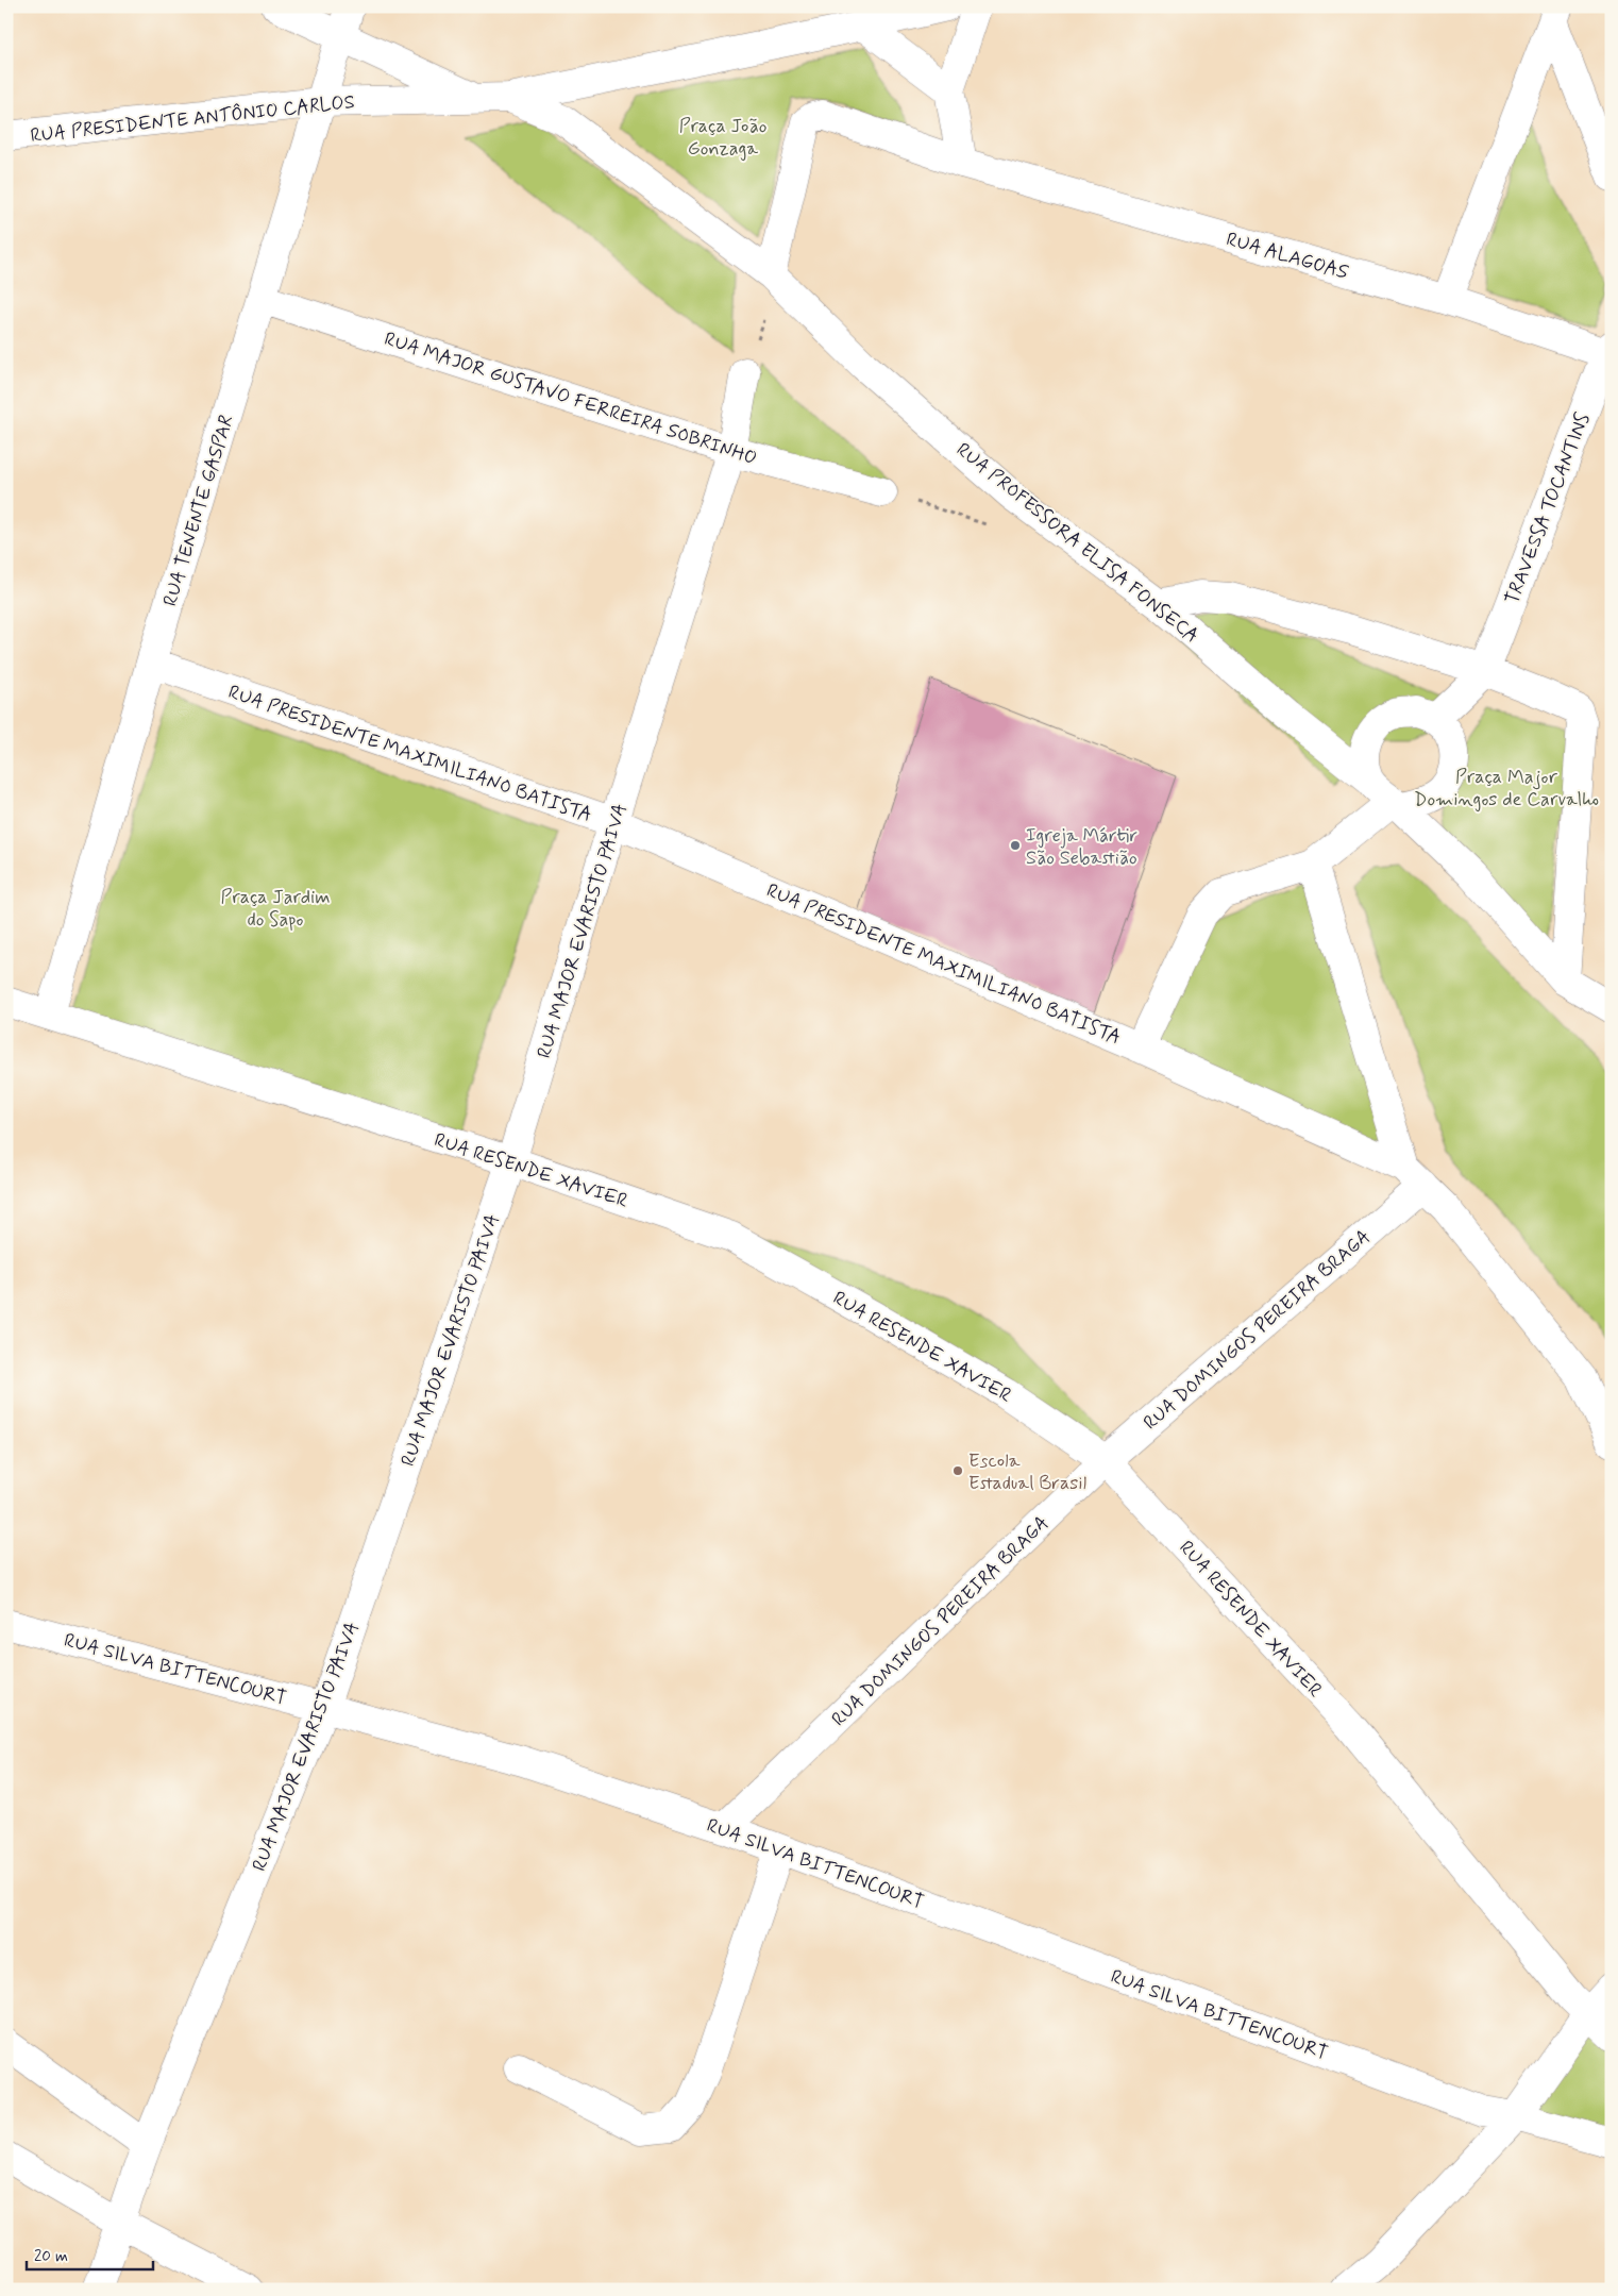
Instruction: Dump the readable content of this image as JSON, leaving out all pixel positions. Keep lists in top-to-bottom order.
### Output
{
  "streets": {
    "street": [
      "RUA PRESIDENTE ANTÔNIO CARLOS",
      "RUA ALAGOAS",
      "RUA MAJOR GUSTAVO FERREIRA SOBRINHO",
      "TRAVESSA TOCANTINS",
      "RUA TENENTE GASPAR",
      "RUA PROFESSORA ELISA FONSECA",
      "RUA PRESIDENTE MAXIMILIANO BATISTA",
      "RUA MAJOR EVARISTO PAIVA",
      "RUA RESENDE XAVIER",
      "RUA DOMINGOS PEREIRA BRAGA",
      "RUA SILVA BITTENCOURT"
    ]
  },
  "crossings": [
    ["RUA PRESIDENTE ANTÔNIO CARLOS", "RUA TENENTE GASPAR"],
    ["RUA ALAGOAS", "TRAVESSA TOCANTINS"],
    ["RUA ALAGOAS", "RUA PROFESSORA ELISA FONSECA"],
    ["RUA MAJOR GUSTAVO FERREIRA SOBRINHO", "RUA TENENTE GASPAR"],
    ["RUA MAJOR GUSTAVO FERREIRA SOBRINHO", "RUA MAJOR EVARISTO PAIVA"],
    ["RUA TENENTE GASPAR", "RUA PRESIDENTE MAXIMILIANO BATISTA"],
    ["RUA TENENTE GASPAR", "RUA RESENDE XAVIER"],
    ["RUA PRESIDENTE MAXIMILIANO BATISTA", "RUA MAJOR EVARISTO PAIVA"],
    ["RUA PRESIDENTE MAXIMILIANO BATISTA", "RUA DOMINGOS PEREIRA BRAGA"],
    ["RUA MAJOR EVARISTO PAIVA", "RUA RESENDE XAVIER"],
    ["RUA MAJOR EVARISTO PAIVA", "RUA SILVA BITTENCOURT"],
    ["RUA RESENDE XAVIER", "RUA DOMINGOS PEREIRA BRAGA"],
    ["RUA DOMINGOS PEREIRA BRAGA", "RUA SILVA BITTENCOURT"]
  ],
  "parks": ["Praça João Gonzaga", "Praça Major Domingos de Carvalho", "Praça Jardim do Sapo"],
  "places": ["Igreja Mártir São Sebastião", "Escola Estadual Brasil"],
  "scale_bar": "20 m"
}
